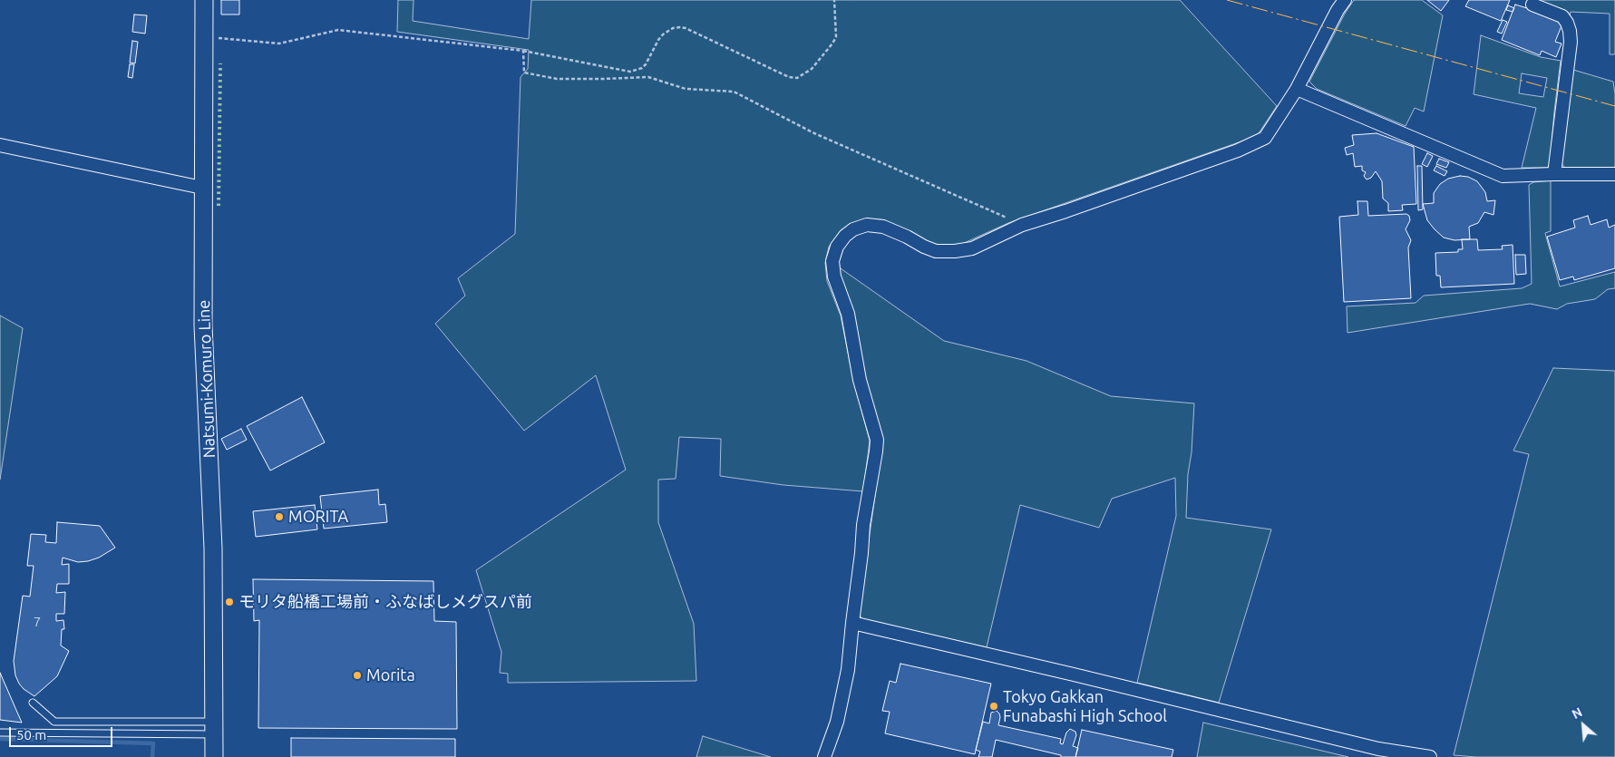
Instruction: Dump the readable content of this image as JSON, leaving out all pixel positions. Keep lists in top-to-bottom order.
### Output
{
  "streets": {
    "main road": ["Natsumi-Komuro Line"]
  },
  "places": [
    "MORITA",
    "モリタ船橋工場前・ふなばしメグスパ前",
    "Morita",
    "Tokyo Gakkan Funabashi High School"
  ],
  "house_numbers": ["7"],
  "scale_bar": "50 m",
  "north": "top left"
}
